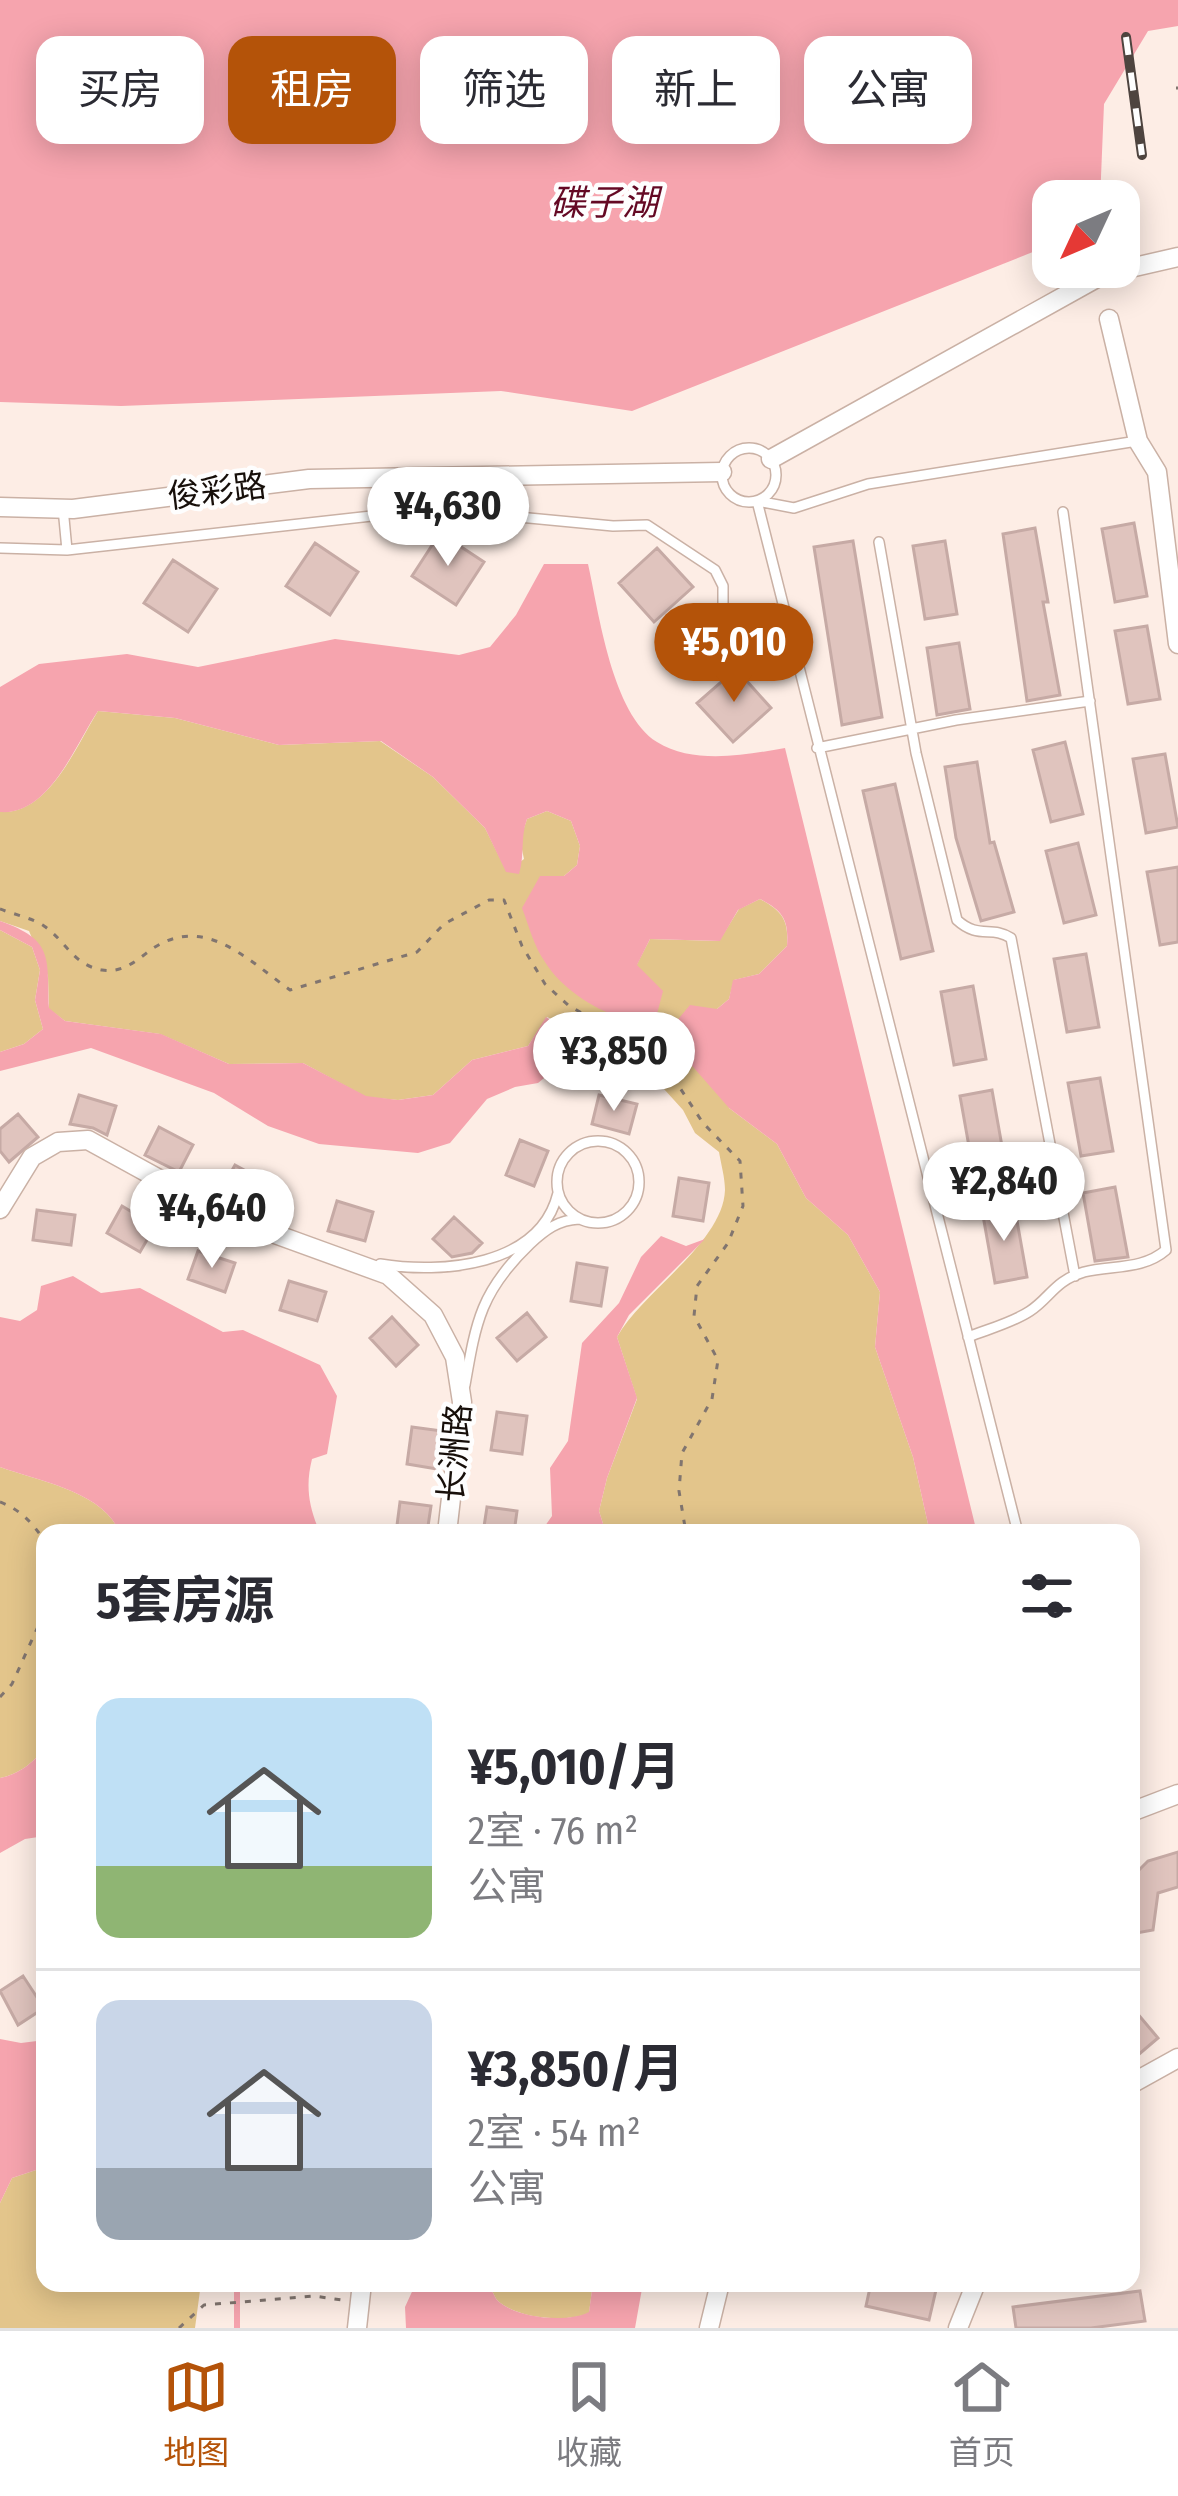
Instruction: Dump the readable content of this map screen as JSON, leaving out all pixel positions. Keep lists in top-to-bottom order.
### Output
{
  "streets": {
    "street": ["俊彩路", "长洲路"]
  },
  "water": ["碟子湖"],
  "north": "bottom left",
  "page": {
    "chip": [
      "买房",
      "租房",
      "筛选",
      "新上",
      "公寓"
    ],
    "price": [
      "¥4,630",
      "¥5,010",
      "¥3,850",
      "¥2,840",
      "¥4,640"
    ],
    "heading": "5套房源",
    "list": [
      {
        "name": "¥5,010/月",
        "note": "2室 · 76 m² · 公寓"
      },
      {
        "name": "¥3,850/月",
        "note": "2室 · 54 m² · 公寓"
      }
    ],
    "tabs": ["地图", "收藏", "首页"]
  }
}
